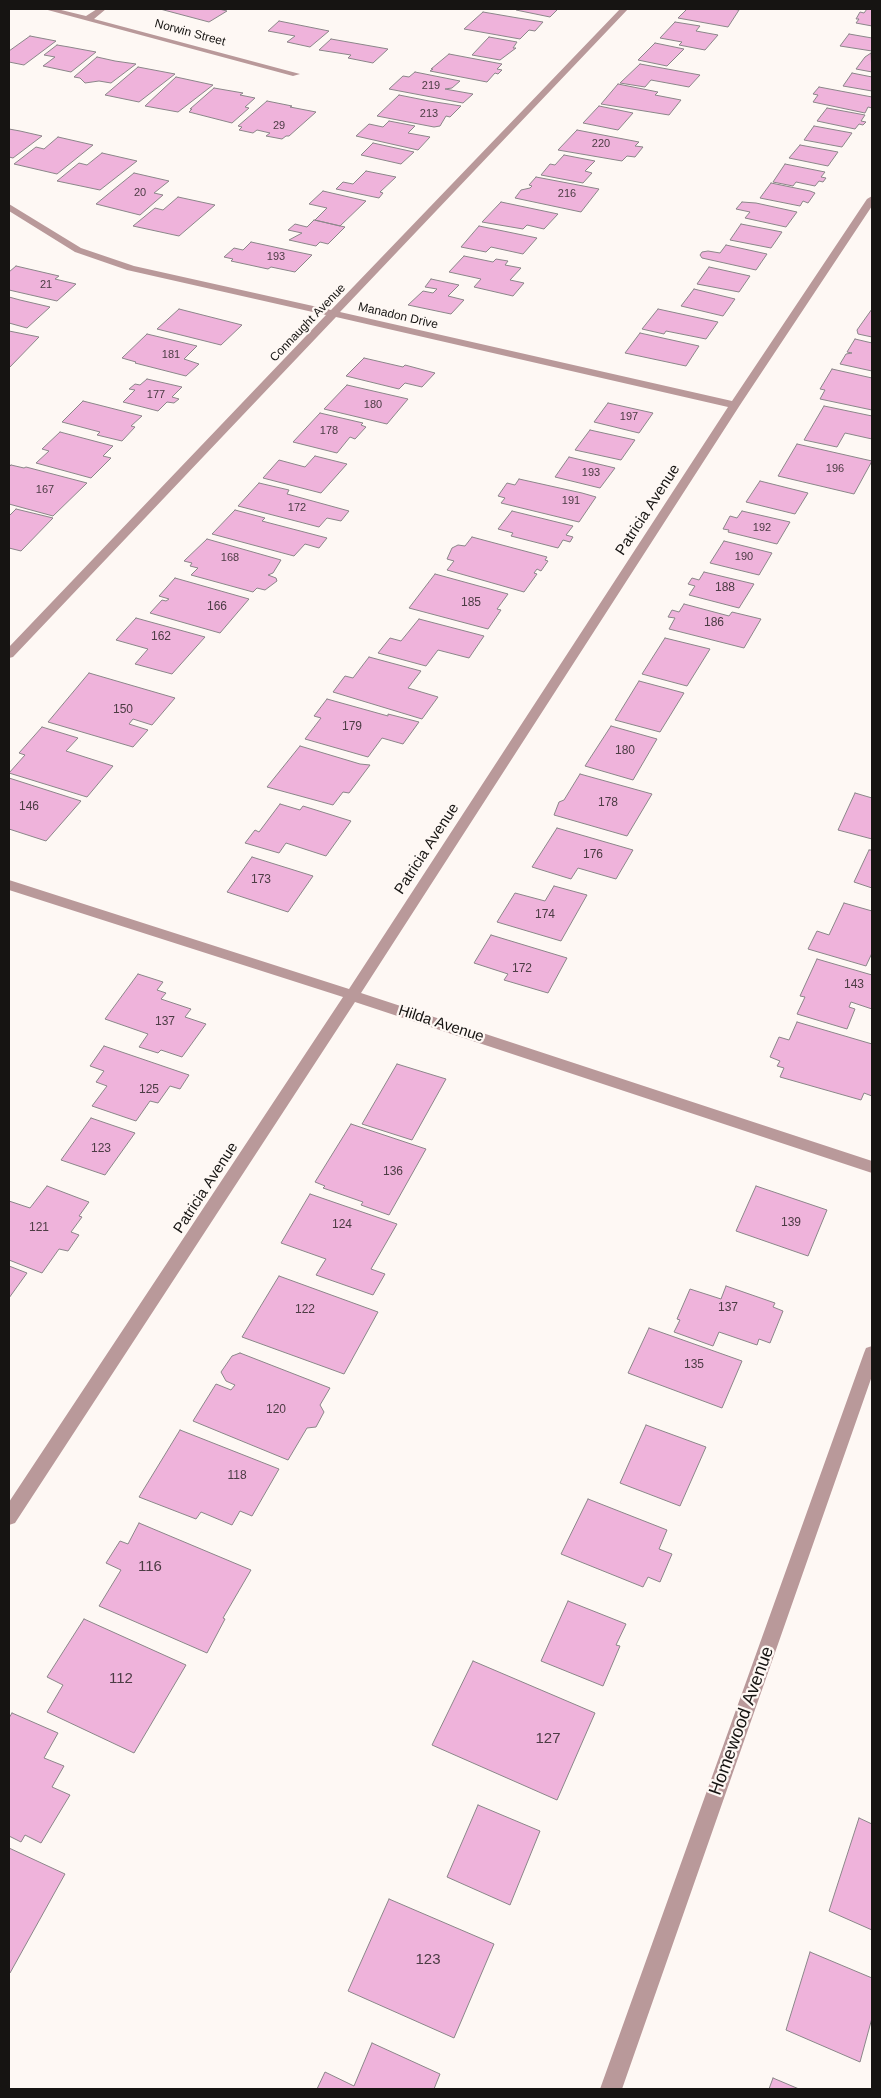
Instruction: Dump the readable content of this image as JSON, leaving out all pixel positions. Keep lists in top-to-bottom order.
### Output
{
  "streets": {
    "street": [
      "Norwin Street",
      "Manadon Drive",
      "Connaught Avenue",
      "Patricia Avenue",
      "Hilda Avenue",
      "Homewood Avenue"
    ]
  },
  "crossings": [
    ["Manadon Drive", "Connaught Avenue"],
    ["Manadon Drive", "Patricia Avenue"],
    ["Patricia Avenue", "Hilda Avenue"]
  ],
  "house_numbers": [
    "219",
    "213",
    "29",
    "220",
    "20",
    "216",
    "193",
    "21",
    "181",
    "177",
    "180",
    "197",
    "178",
    "196",
    "193",
    "167",
    "191",
    "172",
    "192",
    "190",
    "168",
    "188",
    "185",
    "166",
    "186",
    "162",
    "150",
    "179",
    "180",
    "178",
    "146",
    "176",
    "173",
    "174",
    "172",
    "143",
    "137",
    "125",
    "123",
    "136",
    "139",
    "124",
    "121",
    "137",
    "122",
    "135",
    "120",
    "118",
    "116",
    "112",
    "127",
    "123"
  ]
}
